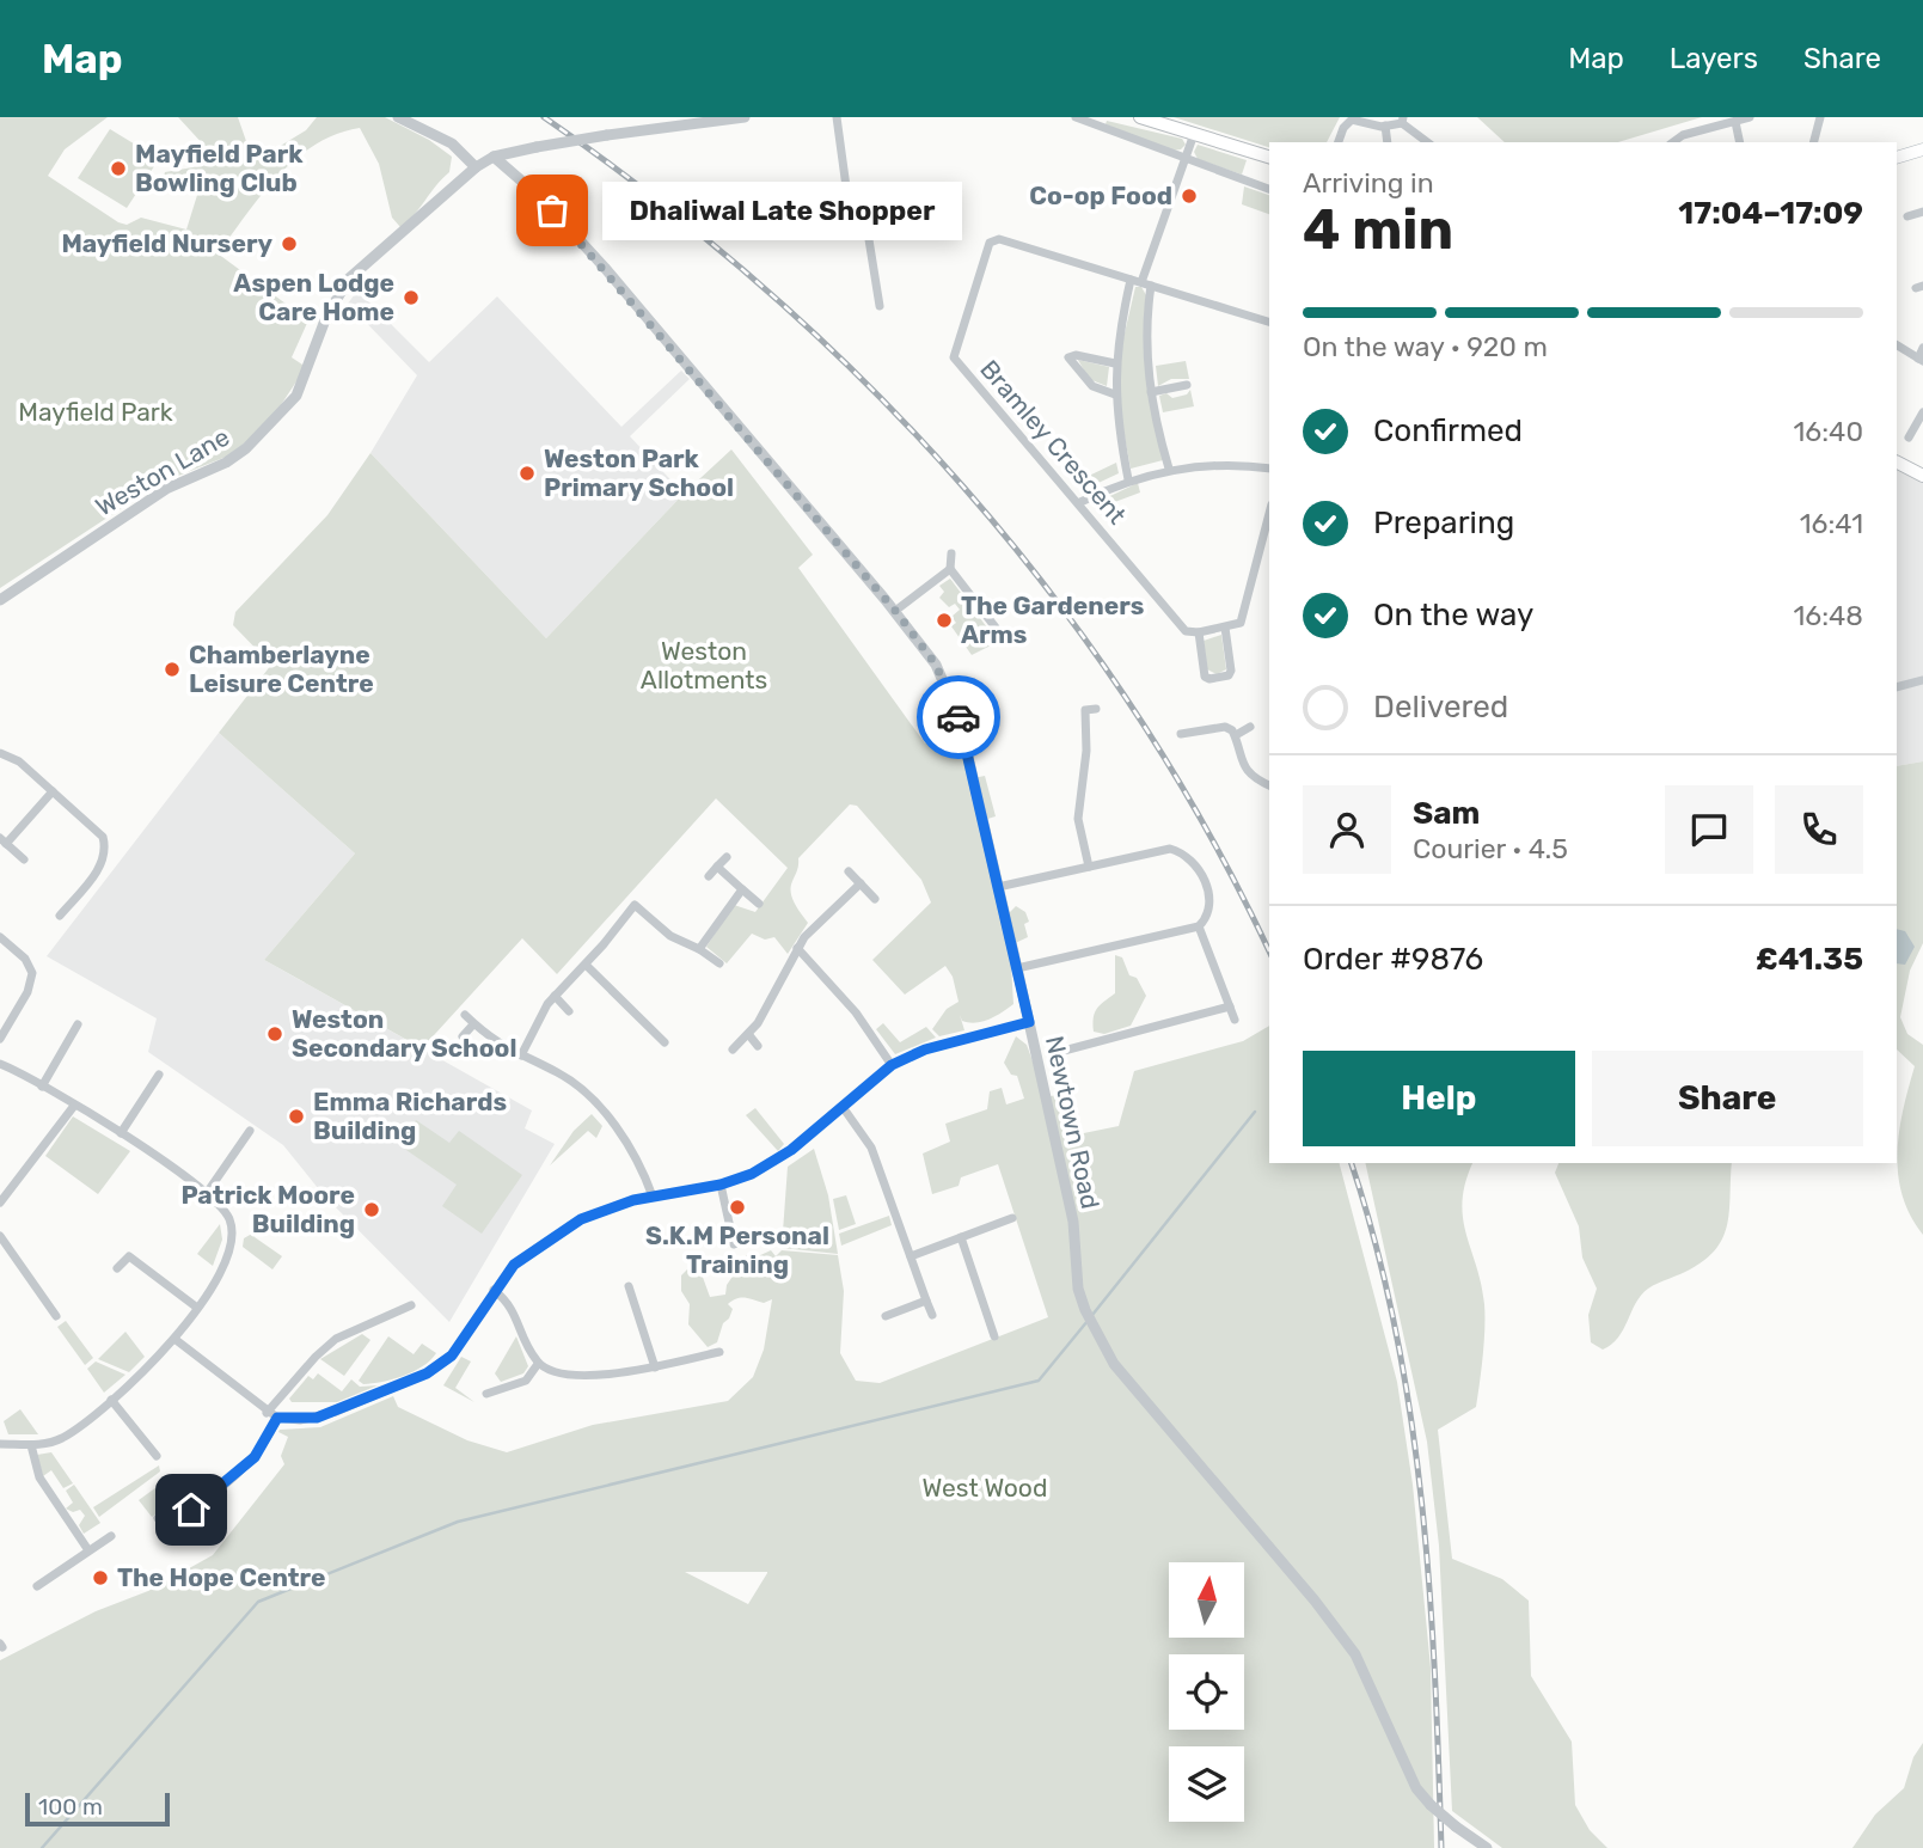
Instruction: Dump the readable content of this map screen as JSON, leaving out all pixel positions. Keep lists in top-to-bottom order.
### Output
{
  "streets": {
    "street": ["Bramley Crescent", "Weston Lane", "Newtown Road"]
  },
  "crossings": [
    ["Weston Lane", "Newtown Road"]
  ],
  "parks": ["Mayfield Park", "Weston Allotments", "West Wood"],
  "places": [
    "Mayfield Park Bowling Club",
    "Co-op Food",
    "Dhaliwal Late Shopper",
    "Mayfield Nursery",
    "Aspen Lodge Care Home",
    "Weston Park Primary School",
    "The Gardeners Arms",
    "Chamberlayne Leisure Centre",
    "Weston Secondary School",
    "Emma Richards Building",
    "S.K.M Personal Training",
    "Patrick Moore Building",
    "The Hope Centre"
  ],
  "scale_bar": "100 m",
  "north": "top",
  "page": {
    "header": "Map",
    "nav": ["Map", "Layers", "Share"],
    "heading": ["4 min", "Arriving in", "17:04–17:09"],
    "panel": [
      "Sam",
      "Courier · 4.5",
      "Order #9876",
      "£41.35"
    ],
    "bubble": "Dhaliwal Late Shopper",
    "bar": "On the way · 920 m",
    "list": [
      ["Confirmed", "16:40"],
      ["Preparing", "16:41"],
      ["On the way", "16:48"],
      "Delivered"
    ],
    "buttons": ["Help", "Share"],
    "scale": "100 m"
  }
}
